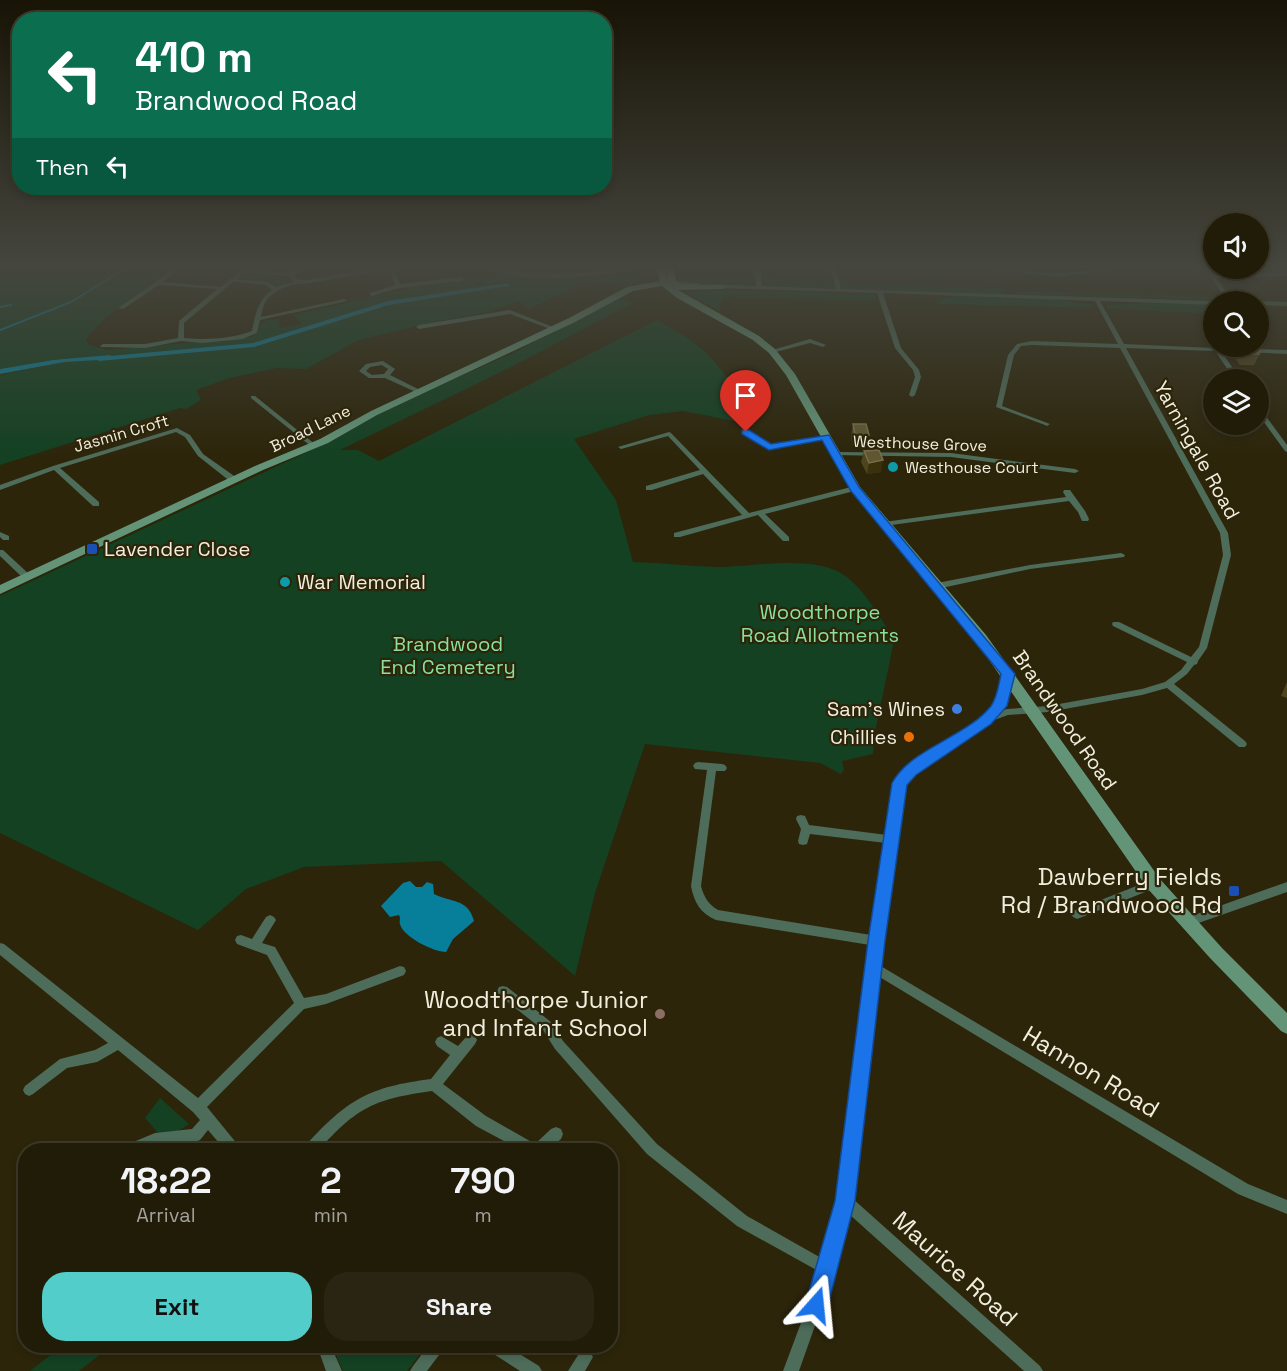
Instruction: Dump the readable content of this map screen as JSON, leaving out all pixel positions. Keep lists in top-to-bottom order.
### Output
{
  "streets": {
    "street": [
      "Broad Lane",
      "Jasmin Croft",
      "Westhouse Grove",
      "Yarningale Road",
      "Brandwood Road",
      "Hannon Road",
      "Maurice Road"
    ]
  },
  "crossings": [
    ["Broad Lane", "Jasmin Croft"],
    ["Westhouse Grove", "Brandwood Road"],
    ["Yarningale Road", "Brandwood Road"]
  ],
  "parks": ["Woodthorpe Road Allotments", "Brandwood End Cemetery"],
  "places": {
    "other": [
      "Westhouse Court",
      "War Memorial",
      "Sam's Wines",
      "Chillies",
      "Woodthorpe Junior and Infant School"
    ],
    "transit": ["Lavender Close", "Dawberry Fields Rd / Brandwood Rd"]
  },
  "page": {
    "turn": ["410 m", "Brandwood Road"],
    "then": "Then",
    "eta": [
      "18:22",
      "Arrival",
      "2",
      "min",
      "790",
      "m"
    ],
    "buttons": ["Exit", "Share"]
  }
}
